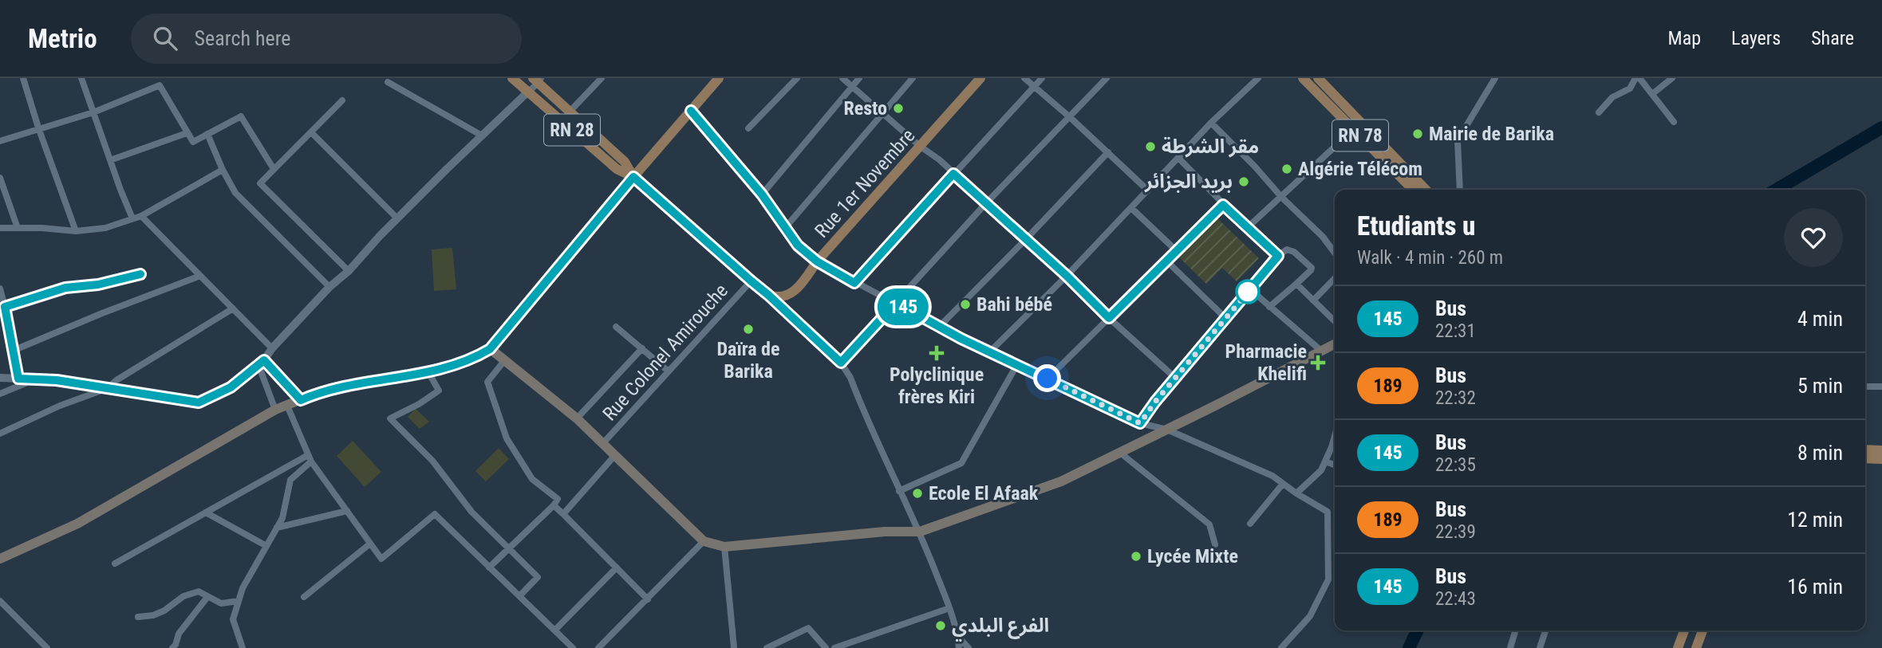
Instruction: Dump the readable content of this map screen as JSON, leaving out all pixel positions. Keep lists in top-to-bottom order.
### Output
{
  "streets": {
    "main road": ["RN 28", "RN 78", "Rue 1er Novembre"],
    "street": ["Rue Colonel Amirouche"]
  },
  "crossings": [
    ["RN 28", "Rue 1er Novembre"],
    ["RN 28", "Rue Colonel Amirouche"]
  ],
  "places": {
    "other": [
      "Resto",
      "Mairie de Barika",
      "مقر الشرطة",
      "Algérie Télécom",
      "بريد الجزائر",
      "Bahi bébé",
      "Daïra de Barika",
      "Ecole El Afaak",
      "Lycée Mixte",
      "الفرع البلدي"
    ],
    "health": ["Polyclinique frères Kiri", "Pharmacie Khelifi"]
  },
  "lines": ["bus line 145"],
  "page": {
    "header": "Metrio",
    "search": "Search here",
    "nav": ["Map", "Layers", "Share"],
    "on_map": "145",
    "heading": ["Etudiants u", "Walk · 4 min · 260 m"],
    "list": [
      {
        "mark": "145",
        "name": "Bus",
        "note": "22:31",
        "value": "4 min"
      },
      {
        "mark": "189",
        "name": "Bus",
        "note": "22:32",
        "value": "5 min"
      },
      {
        "mark": "145",
        "name": "Bus",
        "note": "22:35",
        "value": "8 min"
      },
      {
        "mark": "189",
        "name": "Bus",
        "note": "22:39",
        "value": "12 min"
      },
      {
        "mark": "145",
        "name": "Bus",
        "note": "22:43",
        "value": "16 min"
      }
    ]
  }
}
